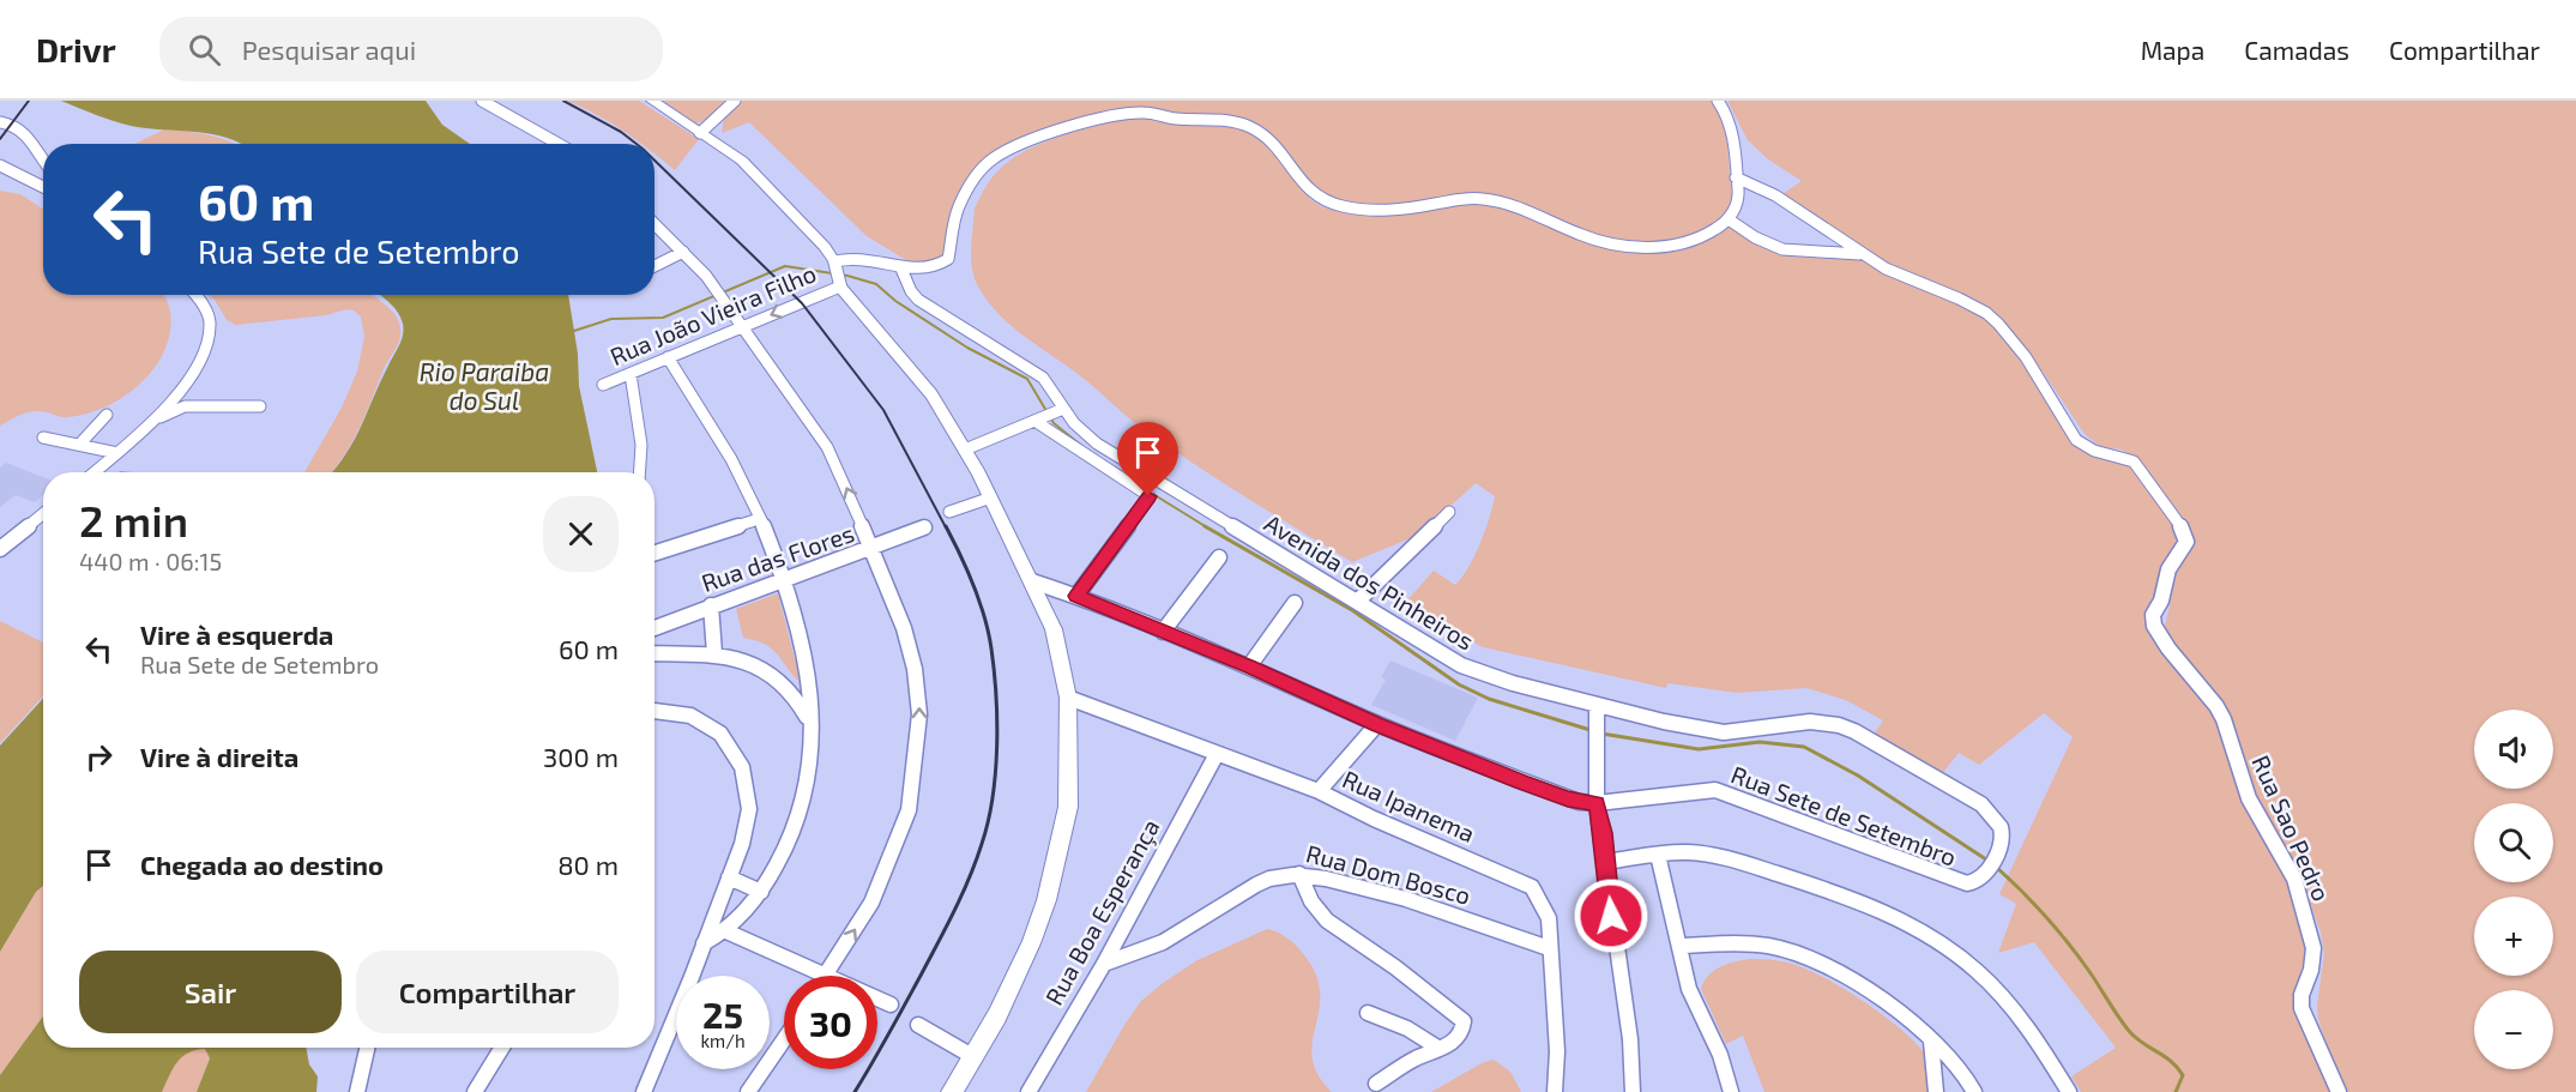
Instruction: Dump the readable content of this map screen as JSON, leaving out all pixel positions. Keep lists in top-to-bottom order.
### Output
{
  "streets": {
    "street": [
      "Rua João Vieira Filho",
      "Rua das Flores",
      "Avenida dos Pinheiros",
      "Rua Ipanema",
      "Rua Sete de Setembro",
      "Rua Sao Pedro",
      "Rua Dom Bosco",
      "Rua Boa Esperança"
    ]
  },
  "crossings": [
    ["Avenida dos Pinheiros", "Rua Sete de Setembro"],
    ["Rua Ipanema", "Rua Dom Bosco"],
    ["Rua Ipanema", "Rua Boa Esperança"],
    ["Rua Dom Bosco", "Rua Boa Esperança"]
  ],
  "one_way": ["Rua João Vieira Filho"],
  "water": ["Rio Paraiba do Sul"],
  "page": {
    "header": "Drivr",
    "search": "Pesquisar aqui",
    "nav": ["Mapa", "Camadas", "Compartilhar"],
    "turn": ["60 m", "Rua Sete de Setembro"],
    "heading": ["2 min", "440 m · 06:15"],
    "list": [
      {
        "name": "Vire à esquerda",
        "note": "Rua Sete de Setembro",
        "value": "60 m"
      },
      {
        "name": "Vire à direita",
        "value": "300 m"
      },
      {
        "name": "Chegada ao destino",
        "value": "80 m"
      }
    ],
    "map_buttons": ["+", "−"],
    "buttons": ["Sair", "Compartilhar"],
    "speed": "25 km/h",
    "limit": "30"
  }
}
